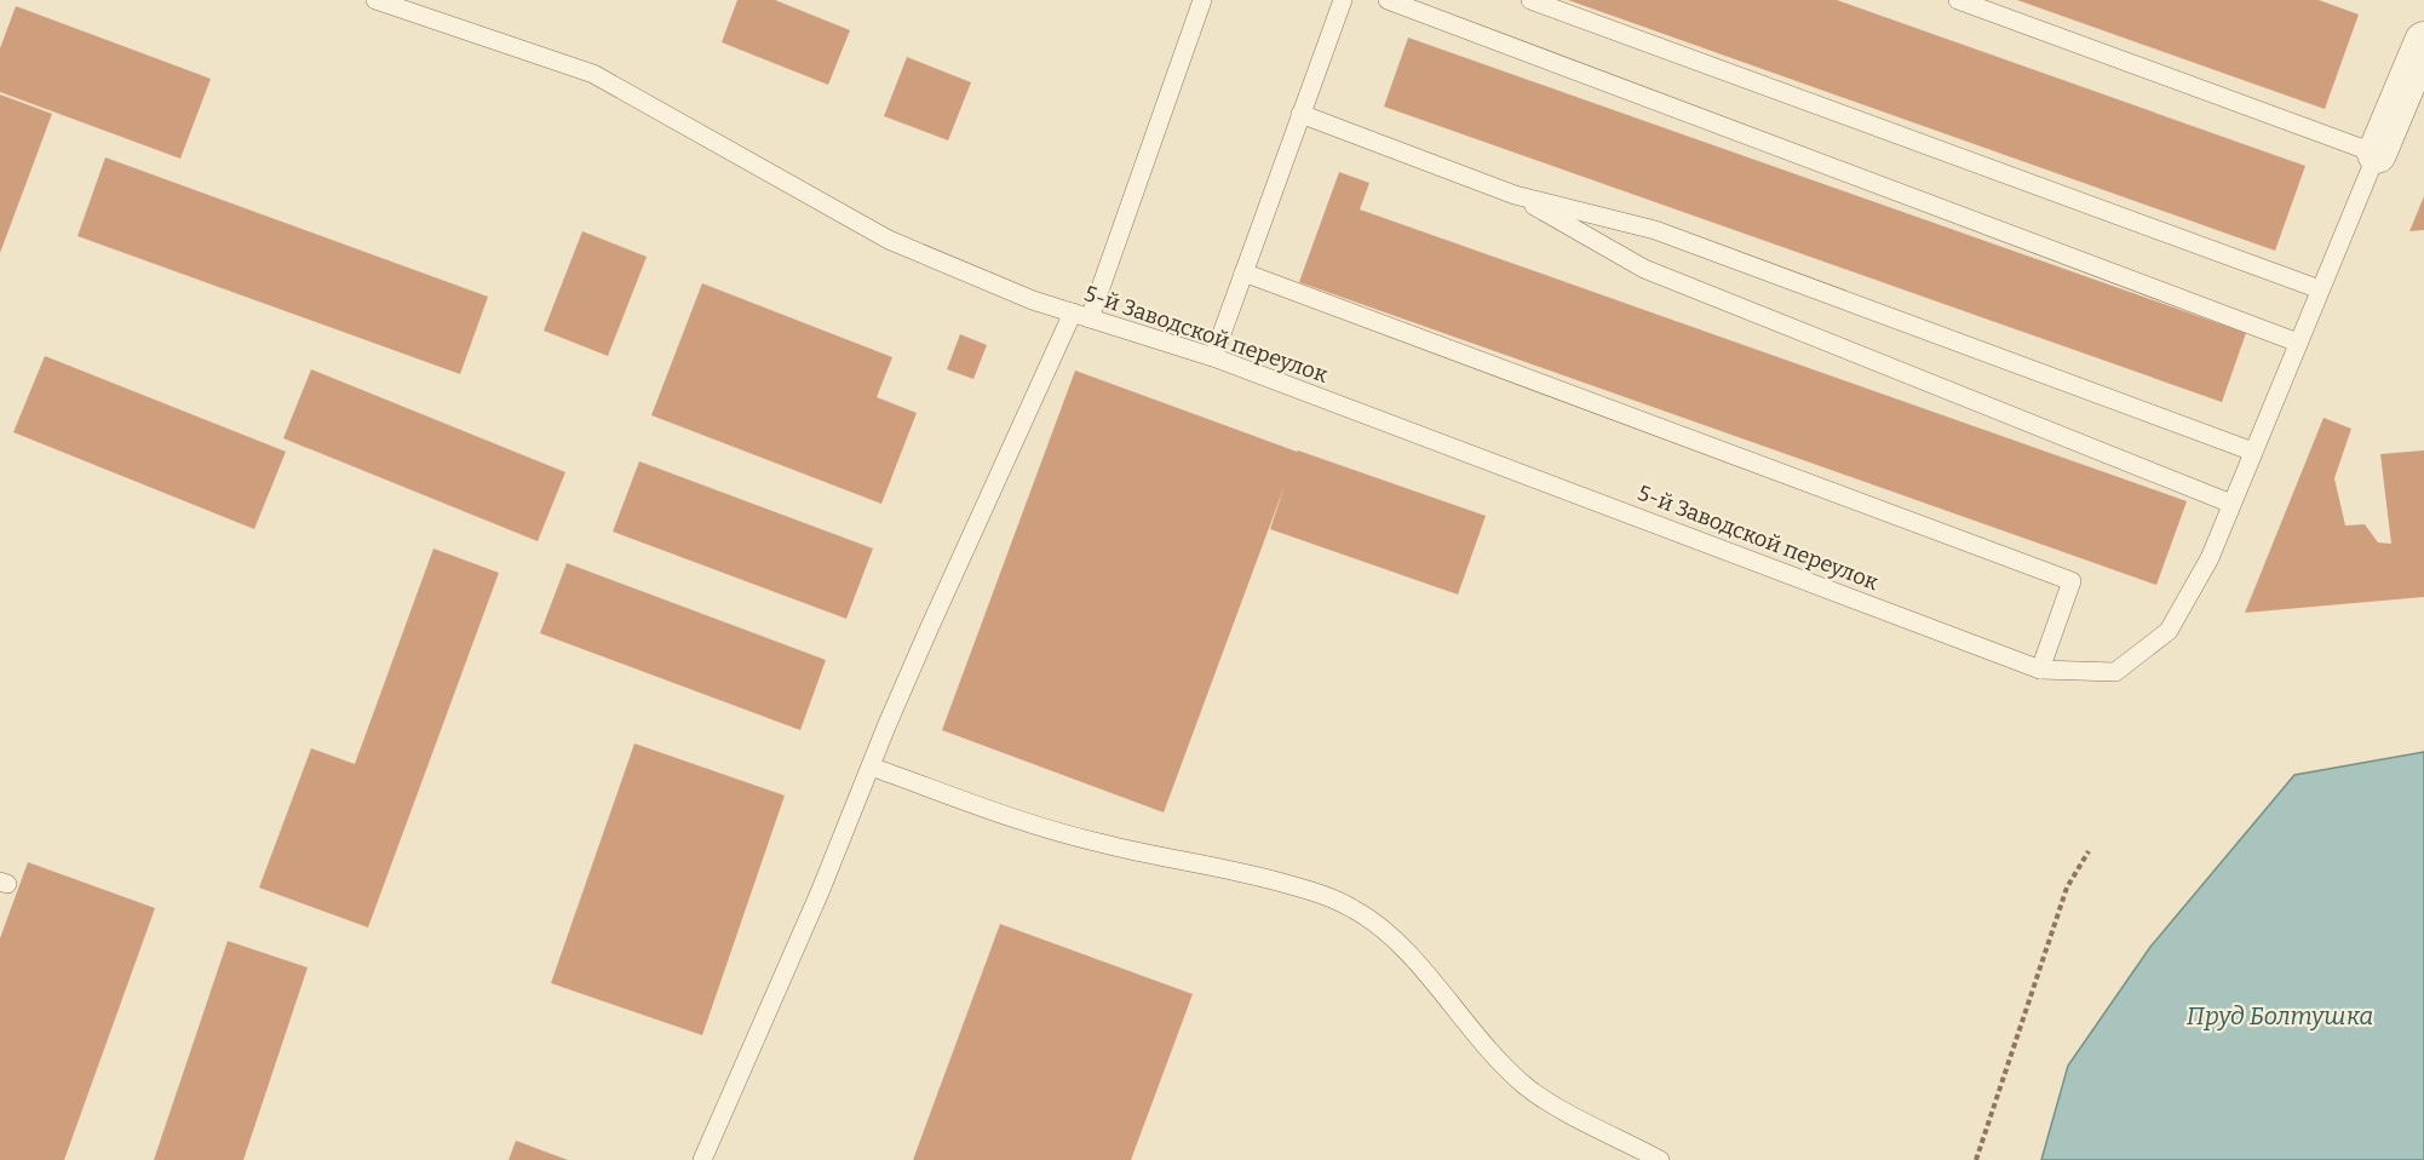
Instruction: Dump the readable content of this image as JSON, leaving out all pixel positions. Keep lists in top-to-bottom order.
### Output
{
  "streets": {
    "lane": ["5-й Заводской переулок"]
  },
  "water": ["Пруд Болтушка"]
}
